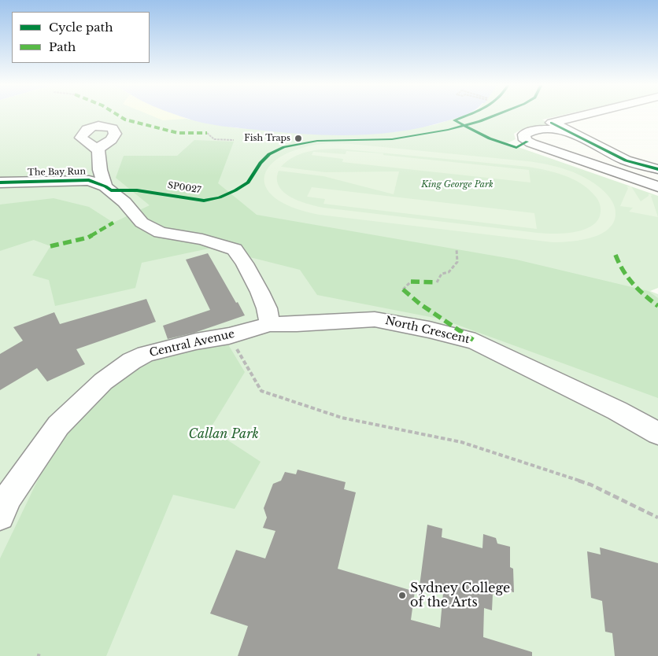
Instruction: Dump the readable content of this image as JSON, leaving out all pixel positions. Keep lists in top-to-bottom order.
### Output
{
  "streets": {
    "street": ["The Bay Run", "North Crescent", "Central Avenue"],
    "cycle path": ["SP0027"]
  },
  "crossings": [
    ["North Crescent", "Central Avenue"]
  ],
  "parks": ["King George Park", "Callan Park"],
  "places": ["Fish Traps", "Sydney College of the Arts"],
  "legend": ["Cycle path", "Path"]
}
